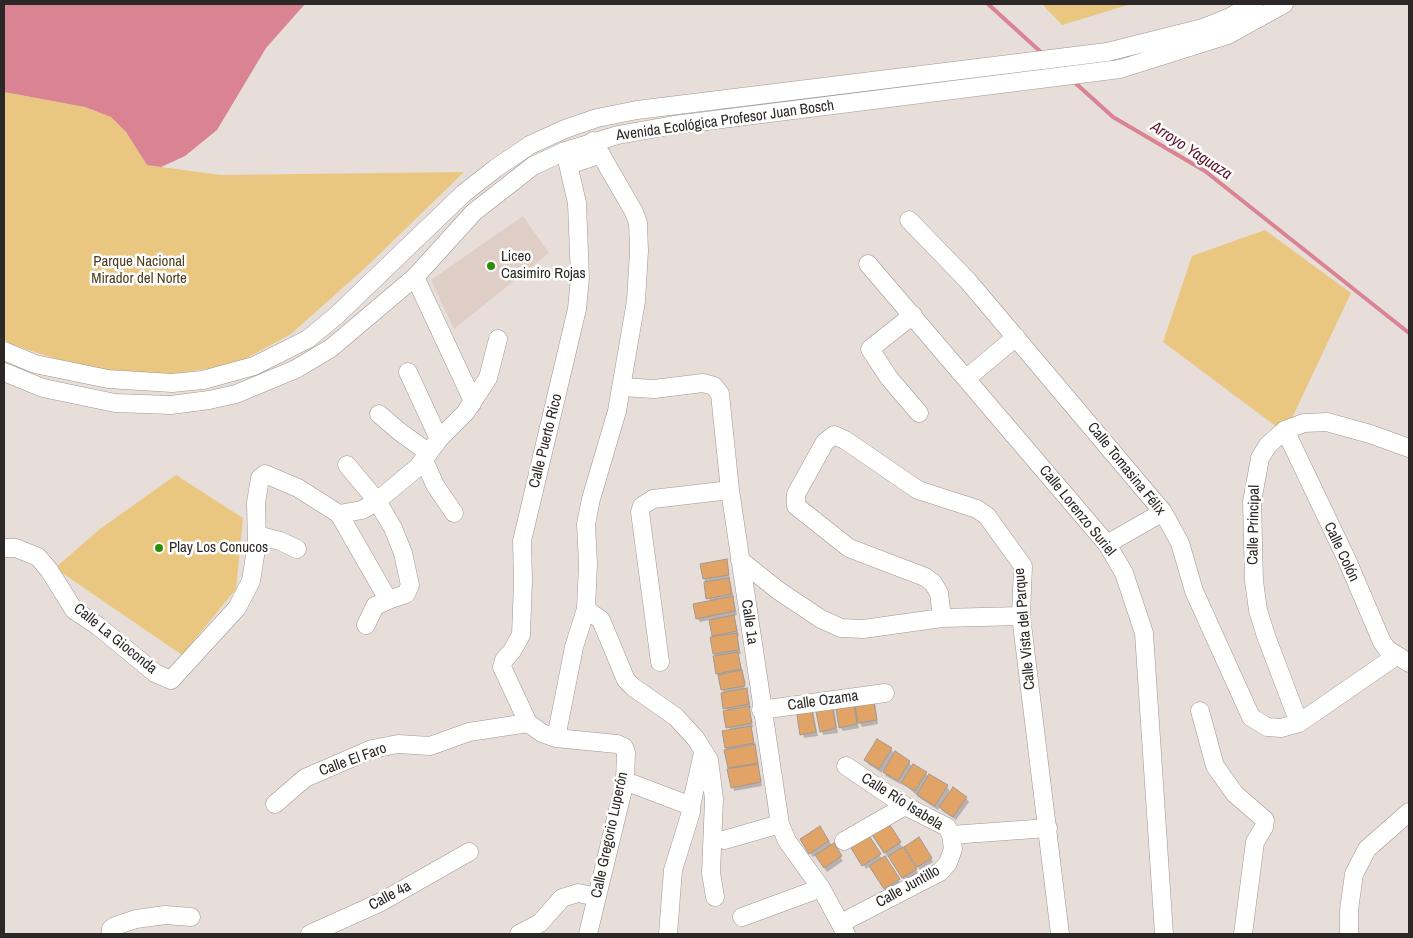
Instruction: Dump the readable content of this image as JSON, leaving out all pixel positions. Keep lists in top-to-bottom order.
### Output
{
  "streets": {
    "street": [
      "Avenida Ecológica Profesor Juan Bosch",
      "Calle Puerto Rico",
      "Calle Tomasina Félix",
      "Calle Lorenzo Suriel",
      "Calle Principal",
      "Calle Colón",
      "Calle 1a",
      "Calle Vista del Parque",
      "Calle La Gioconda",
      "Calle Ozama",
      "Calle El Faro",
      "Calle Río Isabela",
      "Calle Gregorio Luperón",
      "Calle Juntillo",
      "Calle 4a"
    ]
  },
  "crossings": [
    ["Avenida Ecológica Profesor Juan Bosch", "Calle Puerto Rico"],
    ["Calle Puerto Rico", "Calle El Faro"],
    ["Calle Puerto Rico", "Calle Gregorio Luperón"],
    ["Calle Tomasina Félix", "Calle Principal"],
    ["Calle Tomasina Félix", "Calle Colón"],
    ["Calle Principal", "Calle Colón"],
    ["Calle 1a", "Calle Ozama"],
    ["Calle 1a", "Calle Juntillo"],
    ["Calle Vista del Parque", "Calle Río Isabela"],
    ["Calle El Faro", "Calle Gregorio Luperón"],
    ["Calle Río Isabela", "Calle Juntillo"]
  ],
  "water": ["Arroyo Yaguaza"],
  "parks": ["Parque Nacional Mirador del Norte"],
  "places": ["Liceo Casimiro Rojas", "Play Los Conucos"]
}
